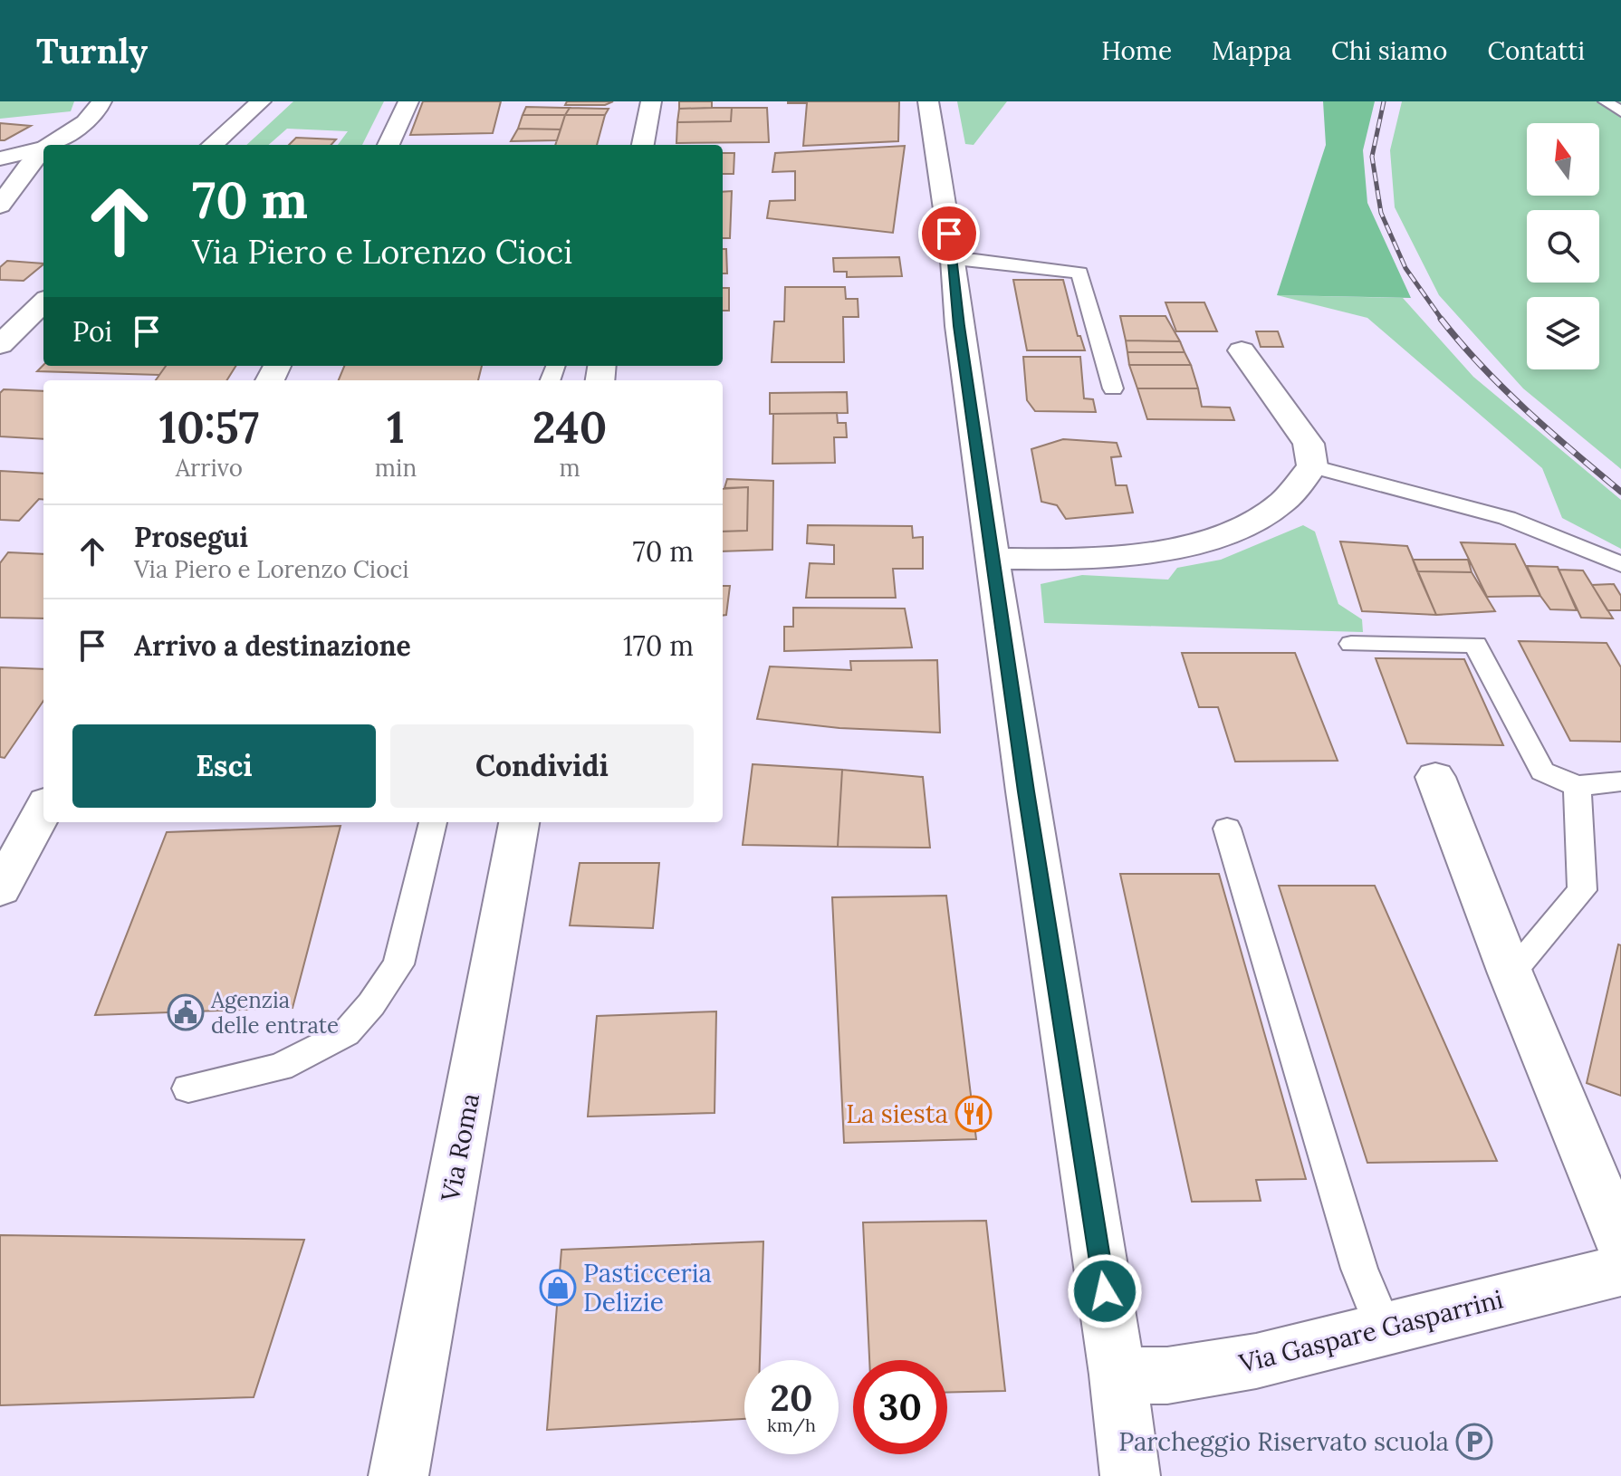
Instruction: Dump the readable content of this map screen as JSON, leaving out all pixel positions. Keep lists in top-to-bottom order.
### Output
{
  "streets": {
    "street": ["Via Roma", "Via Gaspare Gasparrini"]
  },
  "places": {
    "public building": ["Agenzia delle entrate"],
    "restaurant": ["La siesta"],
    "shop": ["Pasticceria Delizie"],
    "parking": ["Parcheggio Riservato scuola"]
  },
  "north": "top",
  "page": {
    "header": "Turnly",
    "nav": [
      "Home",
      "Mappa",
      "Chi siamo",
      "Contatti"
    ],
    "turn": ["70 m", "Via Piero e Lorenzo Cioci"],
    "then": "Poi",
    "eta": [
      "10:57",
      "Arrivo",
      "1",
      "min",
      "240",
      "m"
    ],
    "list": [
      {
        "name": "Prosegui",
        "note": "Via Piero e Lorenzo Cioci",
        "value": "70 m"
      },
      {
        "name": "Arrivo a destinazione",
        "value": "170 m"
      }
    ],
    "buttons": ["Esci", "Condividi"],
    "speed": "20 km/h",
    "limit": "30"
  }
}
